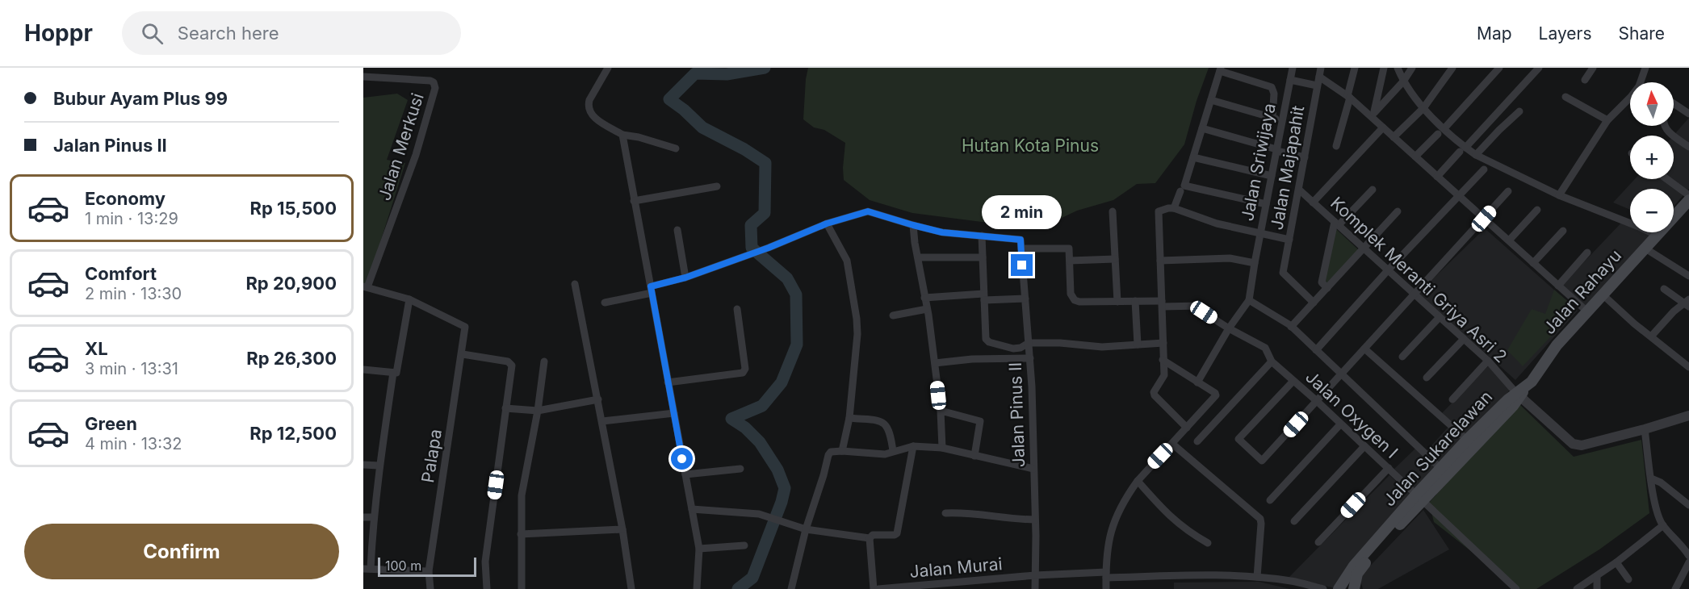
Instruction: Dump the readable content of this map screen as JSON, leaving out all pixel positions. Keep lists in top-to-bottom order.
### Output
{
  "streets": {
    "main road": ["Jalan Rahayu", "Jalan Sukarelawan"],
    "street": [
      "Jalan Merkusi",
      "Jalan Sriwijaya",
      "Jalan Majapahit",
      "Komplek Meranti Griya Asri 2",
      "Jalan Pinus II",
      "Jalan Oxygen I",
      "Palapa",
      "Jalan Murai"
    ]
  },
  "crossings": [
    ["Jalan Majapahit", "Komplek Meranti Griya Asri 2"],
    ["Komplek Meranti Griya Asri 2", "Jalan Rahayu"],
    ["Komplek Meranti Griya Asri 2", "Jalan Sukarelawan"],
    ["Jalan Rahayu", "Jalan Sukarelawan"],
    ["Jalan Pinus II", "Jalan Murai"],
    ["Jalan Oxygen I", "Jalan Sukarelawan"]
  ],
  "parks": ["Hutan Kota Pinus"],
  "scale_bar": "100 m",
  "north": "top",
  "page": {
    "header": "Hoppr",
    "search": "Search here",
    "nav": ["Map", "Layers", "Share"],
    "banner": ["Bubur Ayam Plus 99", "Jalan Pinus II"],
    "map_buttons": ["+", "−"],
    "list": [
      {
        "name": "Economy",
        "note": "1 min · 13:29",
        "value": "Rp 15,500"
      },
      {
        "name": "Comfort",
        "note": "2 min · 13:30",
        "value": "Rp 20,900"
      },
      {
        "name": "XL",
        "note": "3 min · 13:31",
        "value": "Rp 26,300"
      },
      {
        "name": "Green",
        "note": "4 min · 13:32",
        "value": "Rp 12,500"
      }
    ],
    "bubble": "2 min",
    "buttons": "Confirm",
    "scale": "100 m"
  }
}
